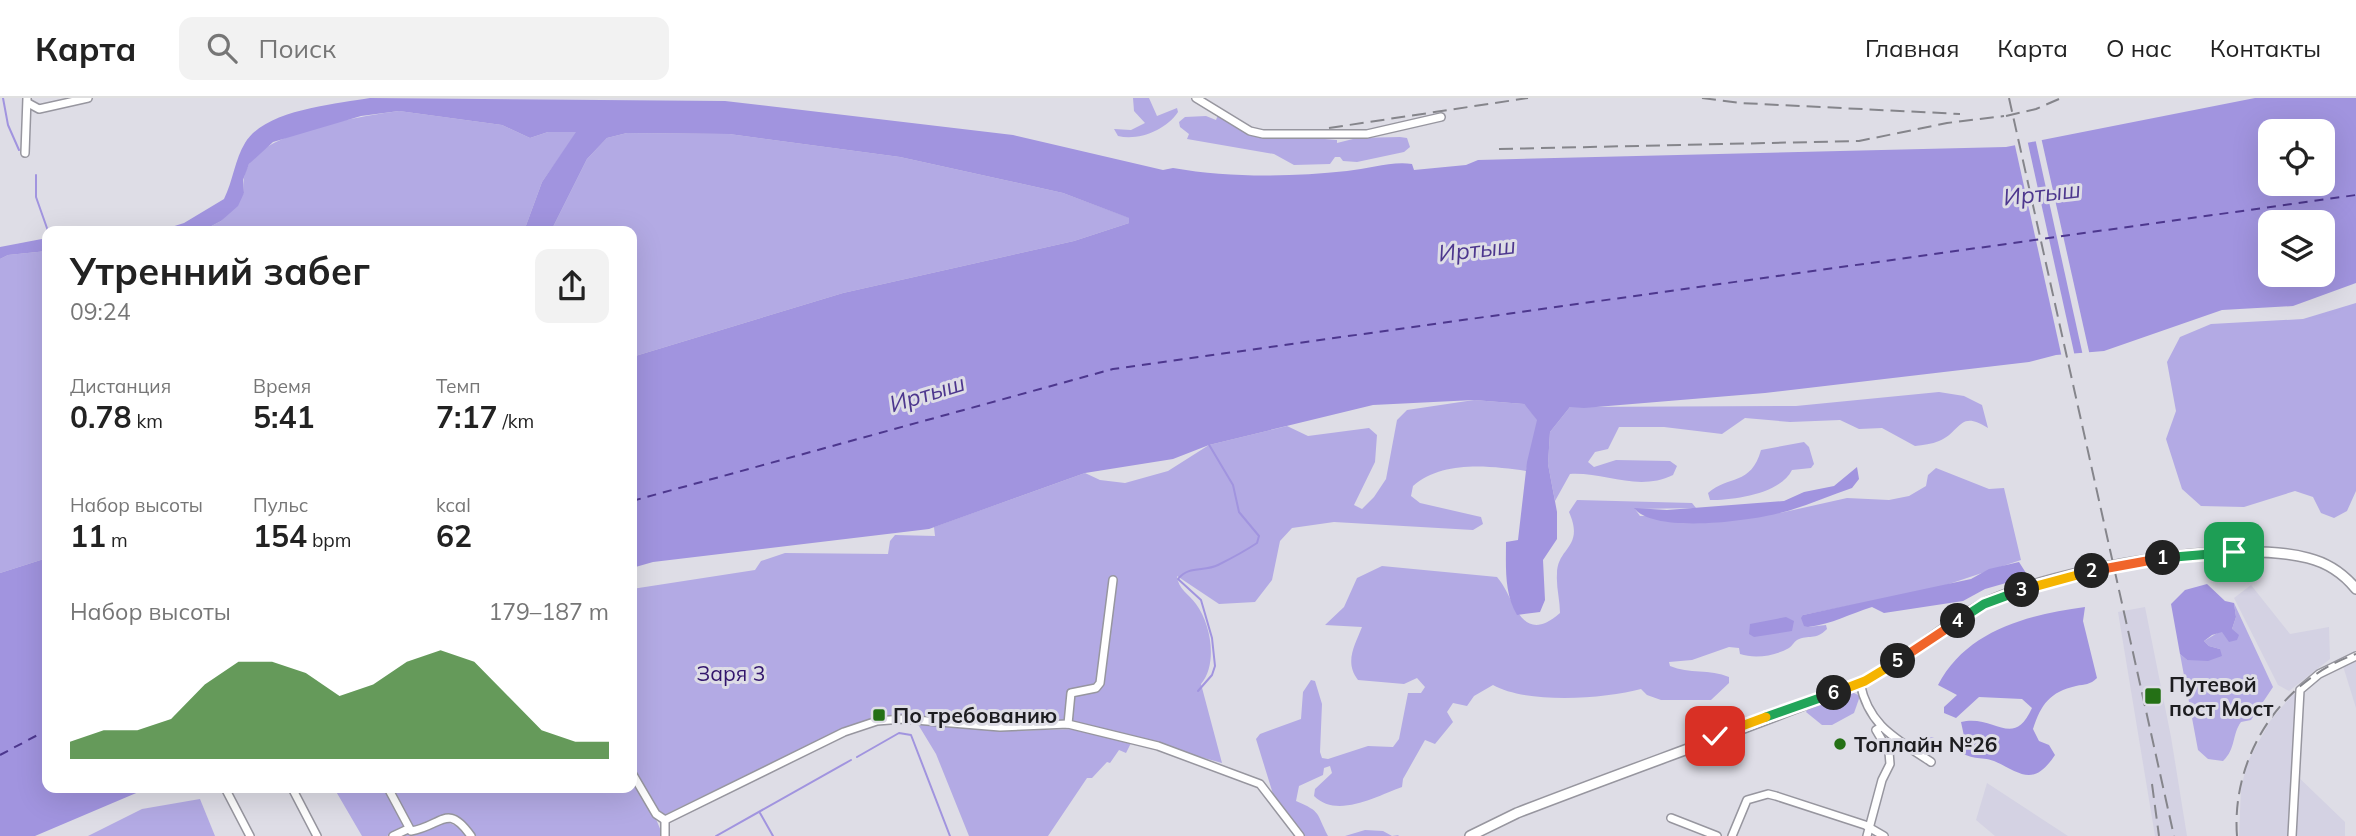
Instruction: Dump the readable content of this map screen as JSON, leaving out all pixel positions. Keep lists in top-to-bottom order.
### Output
{
  "water": ["Иртыш"],
  "parks": ["Заря 3"],
  "places": {
    "transit": ["Путевой пост Мост", "По требованию"],
    "other": ["Топлайн №26"]
  },
  "page": {
    "header": "Карта",
    "search": "Поиск",
    "nav": [
      "Главная",
      "Карта",
      "О нас",
      "Контакты"
    ],
    "heading": ["Утренний забег", "09:24"],
    "stats": [
      ["Дистанция", "0.78 km"],
      ["Время", "5:41"],
      ["Темп", "7:17 /km"],
      ["Набор высоты", "11 m"],
      ["Пульс", "154 bpm"],
      ["kcal", "62"]
    ],
    "pins": [
      "1",
      "2",
      "3",
      "4",
      "5",
      "6"
    ],
    "chart": ["Набор высоты", "179–187 m"]
  }
}
